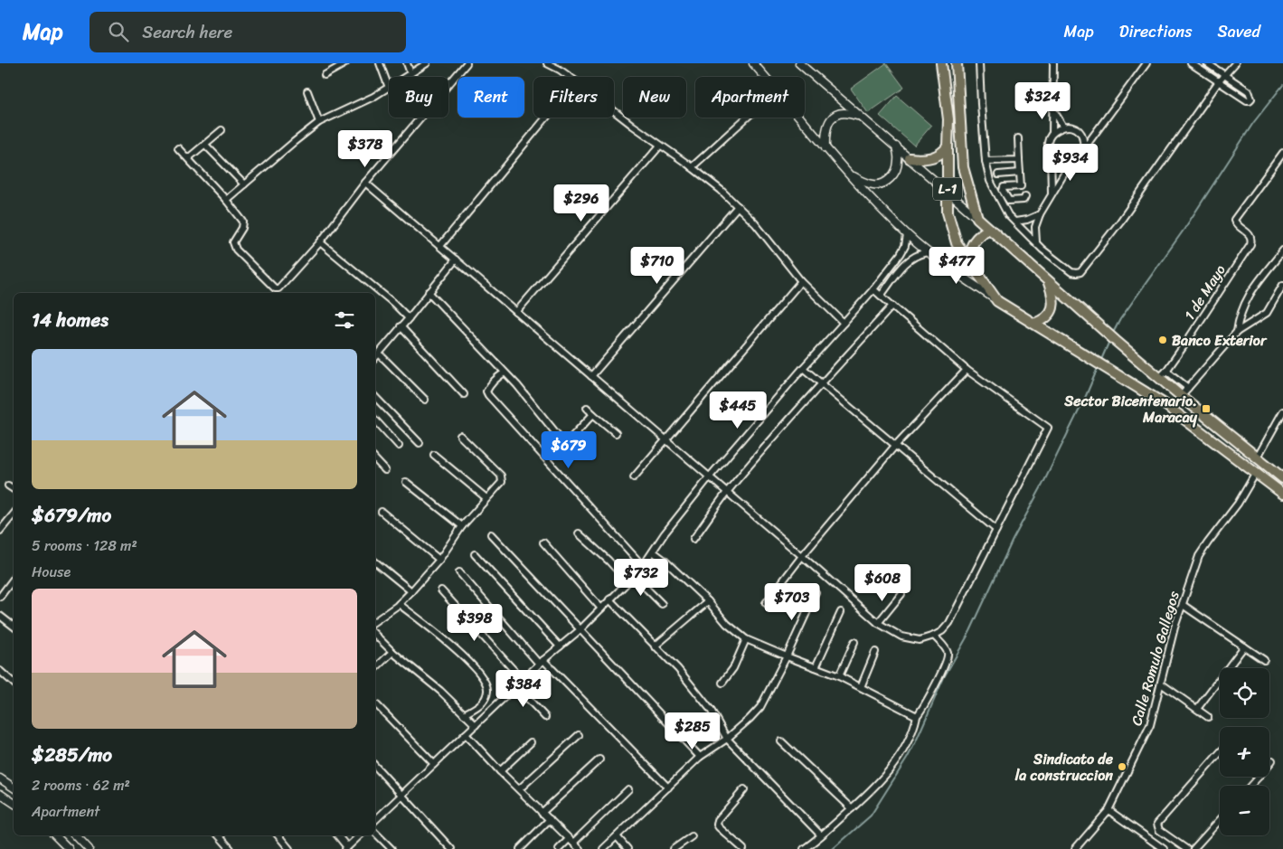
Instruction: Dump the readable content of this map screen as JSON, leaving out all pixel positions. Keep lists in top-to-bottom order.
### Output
{
  "streets": {
    "main road": ["L-1"],
    "street": ["1 de Mayo", "Calle Romulo Gallegos"]
  },
  "crossings": [
    ["L-1", "Calle Romulo Gallegos"]
  ],
  "places": {
    "other": ["Banco Exterior", "Sindicato de la construccion"],
    "transit": ["Sector Bicentenario. Maracay"]
  },
  "page": {
    "header": "Map",
    "search": "Search here",
    "nav": ["Map", "Directions", "Saved"],
    "chip": [
      "Buy",
      "Rent",
      "Filters",
      "New",
      "Apartment"
    ],
    "price": [
      "$324",
      "$378",
      "$934",
      "$296",
      "$710",
      "$477",
      "$445",
      "$679",
      "$732",
      "$608",
      "$703",
      "$398",
      "$384",
      "$285"
    ],
    "heading": "14 homes",
    "list": [
      {
        "name": "$679/mo",
        "note": "5 rooms · 128 m² · House"
      },
      {
        "name": "$285/mo",
        "note": "2 rooms · 62 m² · Apartment"
      }
    ],
    "map_buttons": ["+", "−"]
  }
}
